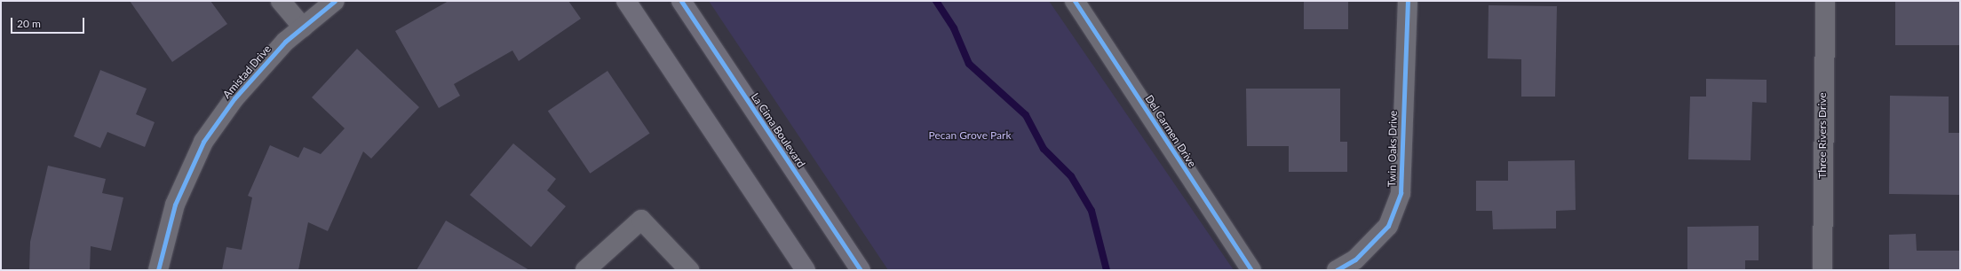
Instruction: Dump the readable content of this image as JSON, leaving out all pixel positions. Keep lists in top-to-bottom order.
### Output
{
  "streets": {
    "street": [
      "Amistad Drive",
      "La Cima Boulevard",
      "Del Carmen Drive",
      "Three Rivers Drive",
      "Twin Oaks Drive"
    ]
  },
  "parks": ["Pecan Grove Park"],
  "scale_bar": "20 m"
}
